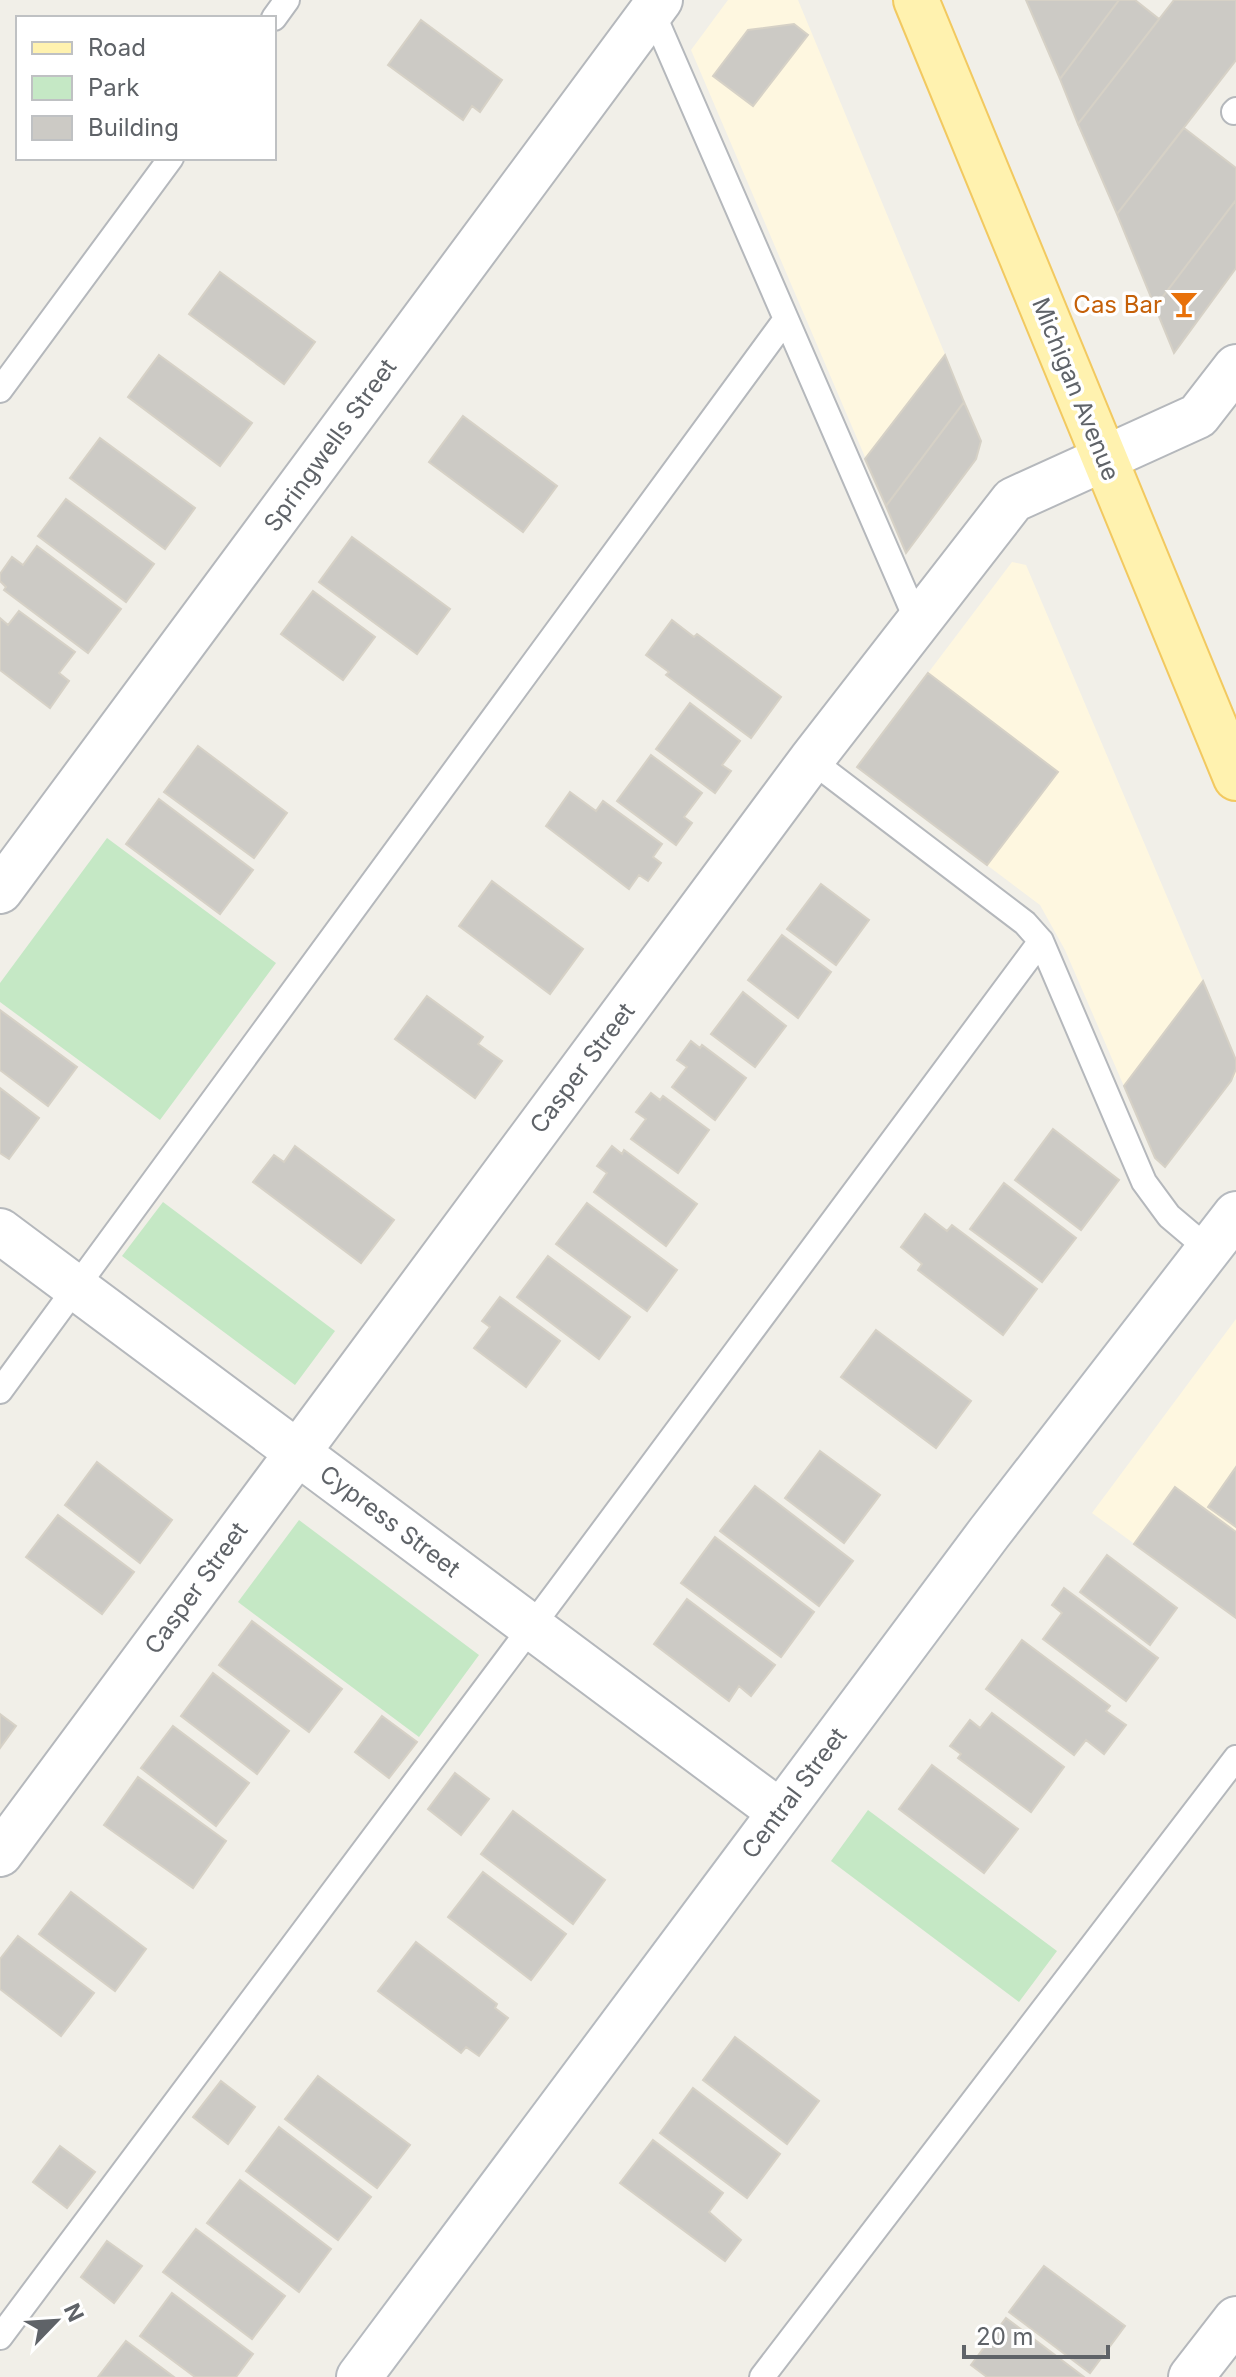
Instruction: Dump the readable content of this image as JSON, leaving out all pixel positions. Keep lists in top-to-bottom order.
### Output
{
  "streets": {
    "main road": ["Michigan Avenue"],
    "street": [
      "Springwells Street",
      "Casper Street",
      "Cypress Street",
      "Central Street"
    ]
  },
  "crossings": [
    ["Michigan Avenue", "Casper Street"],
    ["Casper Street", "Cypress Street"],
    ["Cypress Street", "Central Street"]
  ],
  "places": {
    "bar": ["Cas Bar"]
  },
  "legend": ["Road", "Park", "Building"],
  "scale_bar": "20 m",
  "north": "top right"
}
